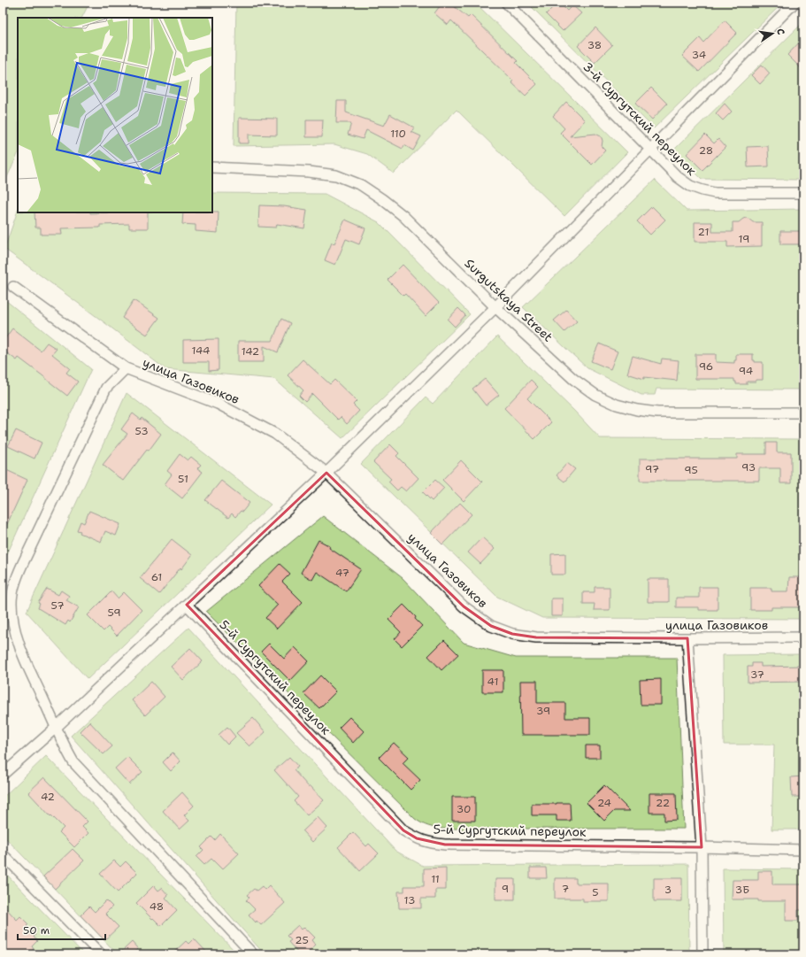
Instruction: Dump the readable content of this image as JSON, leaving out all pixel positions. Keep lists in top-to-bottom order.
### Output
{
  "streets": {
    "street": [
      "3-й Сургутский переулок",
      "Surgutskaya Street",
      "улица Газовиков",
      "5-й Сургутский переулок"
    ]
  },
  "house_numbers": [
    "38",
    "34",
    "110",
    "28",
    "21",
    "19",
    "144",
    "142",
    "96",
    "94",
    "53",
    "93",
    "97",
    "95",
    "51",
    "47",
    "61",
    "57",
    "59",
    "37",
    "41",
    "39",
    "42",
    "24",
    "22",
    "30",
    "11",
    "9",
    "7",
    "3",
    "3Б",
    "5",
    "13",
    "48",
    "25"
  ],
  "scale_bar": "50 m",
  "north": "right"
}
